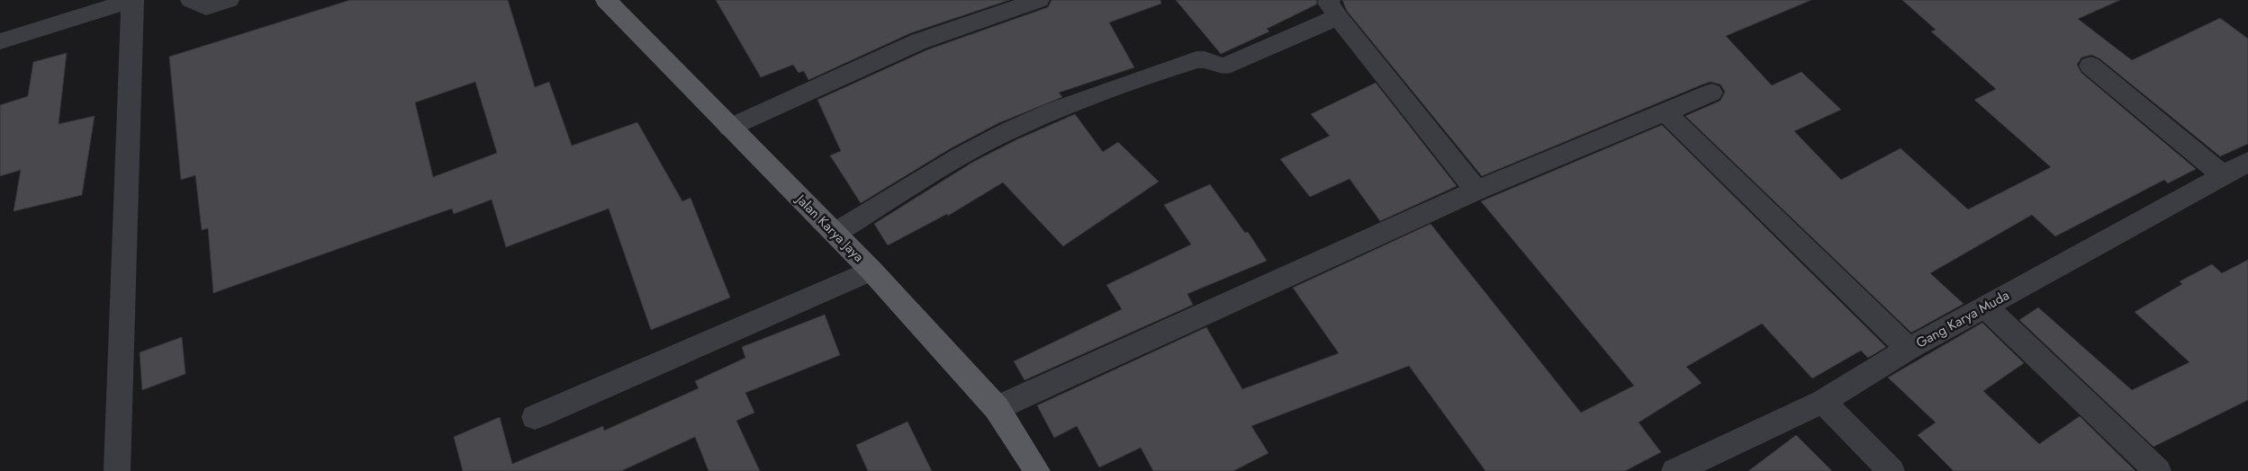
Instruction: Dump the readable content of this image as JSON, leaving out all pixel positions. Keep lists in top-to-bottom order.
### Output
{
  "streets": {
    "main road": ["Jalan Karya Jaya"],
    "street": ["Gang Karya Muda"]
  }
}
